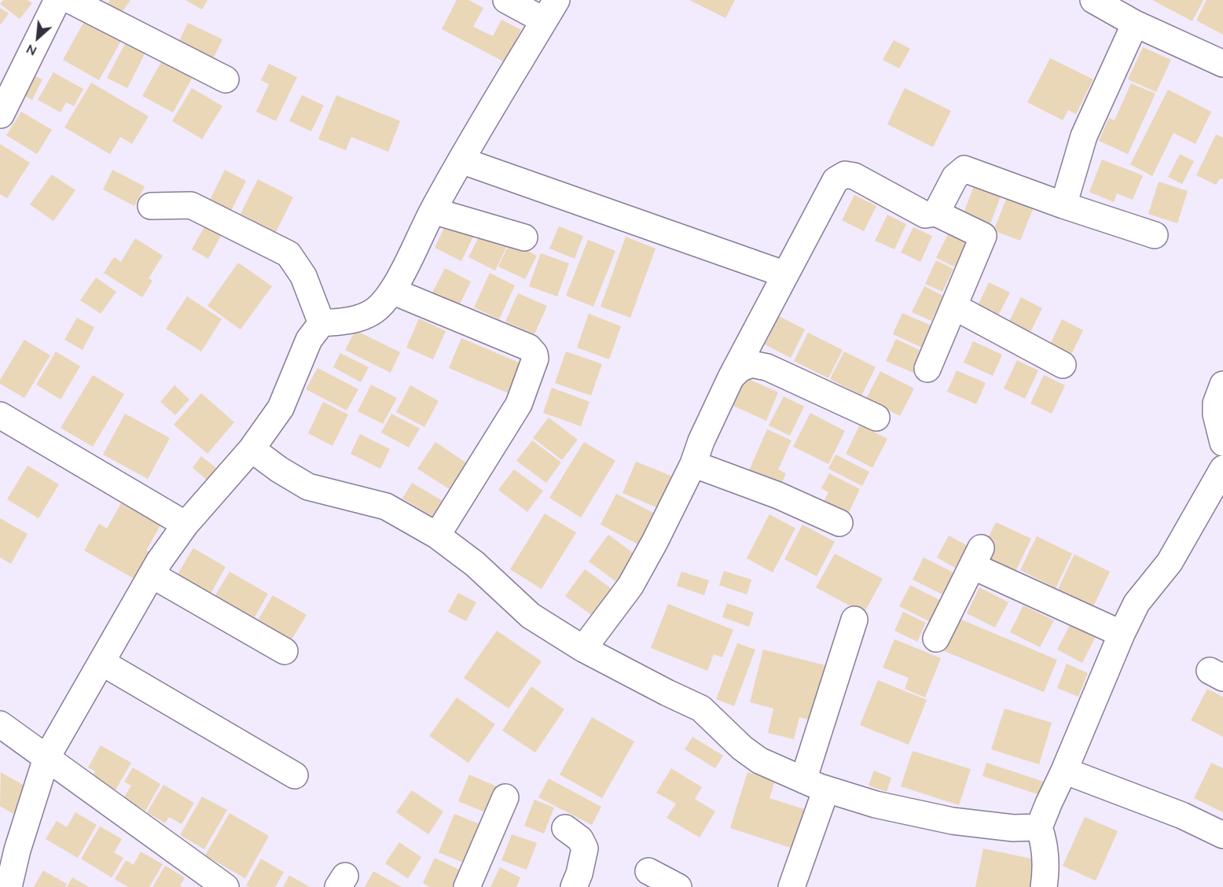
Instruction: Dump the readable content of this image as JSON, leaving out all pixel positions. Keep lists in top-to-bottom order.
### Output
{
  "north": "bottom left"
}
